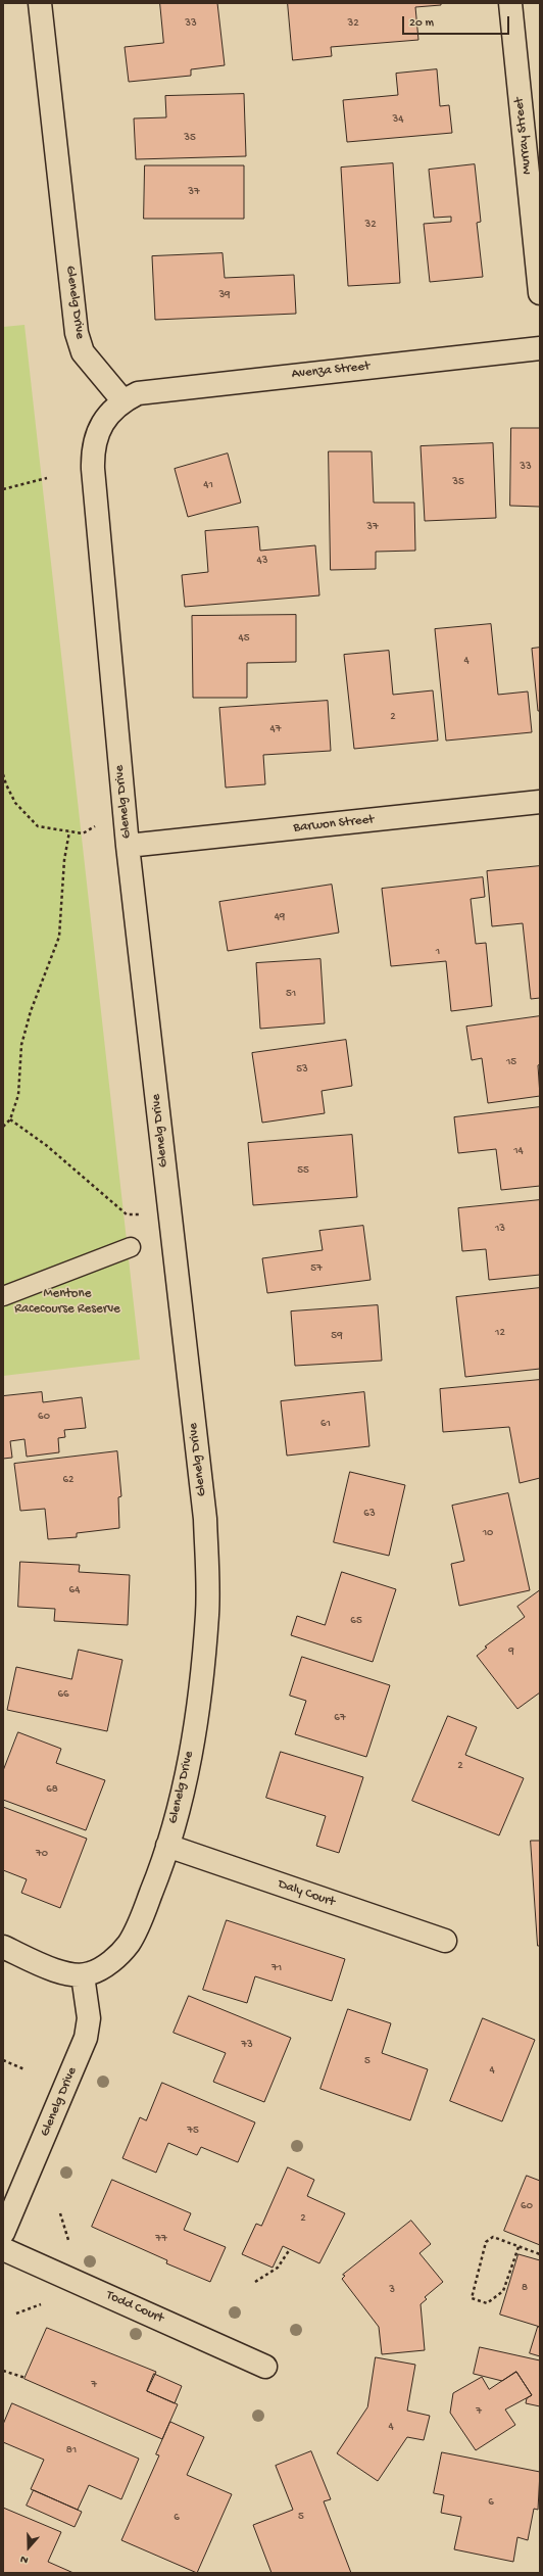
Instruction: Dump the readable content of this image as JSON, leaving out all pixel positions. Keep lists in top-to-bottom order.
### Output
{
  "streets": {
    "street": [
      "Murray Street",
      "Glenelg Drive",
      "Avenza Street",
      "Barwon Street",
      "Daly Court",
      "Todd Court"
    ]
  },
  "crossings": [
    ["Glenelg Drive", "Avenza Street"],
    ["Glenelg Drive", "Barwon Street"],
    ["Glenelg Drive", "Daly Court"]
  ],
  "parks": ["Mentone Racecourse Reserve"],
  "house_numbers": [
    "33",
    "32",
    "34",
    "35",
    "37",
    "32",
    "39",
    "33",
    "35",
    "41",
    "37",
    "43",
    "45",
    "4",
    "2",
    "47",
    "49",
    "1",
    "51",
    "15",
    "53",
    "14",
    "55",
    "13",
    "57",
    "12",
    "59",
    "60",
    "61",
    "62",
    "63",
    "10",
    "64",
    "65",
    "9",
    "66",
    "67",
    "2",
    "68",
    "70",
    "71",
    "73",
    "5",
    "4",
    "75",
    "60",
    "2",
    "77",
    "8",
    "3",
    "7",
    "7",
    "4",
    "81",
    "6",
    "5",
    "6"
  ],
  "scale_bar": "20 m",
  "north": "bottom"
}
